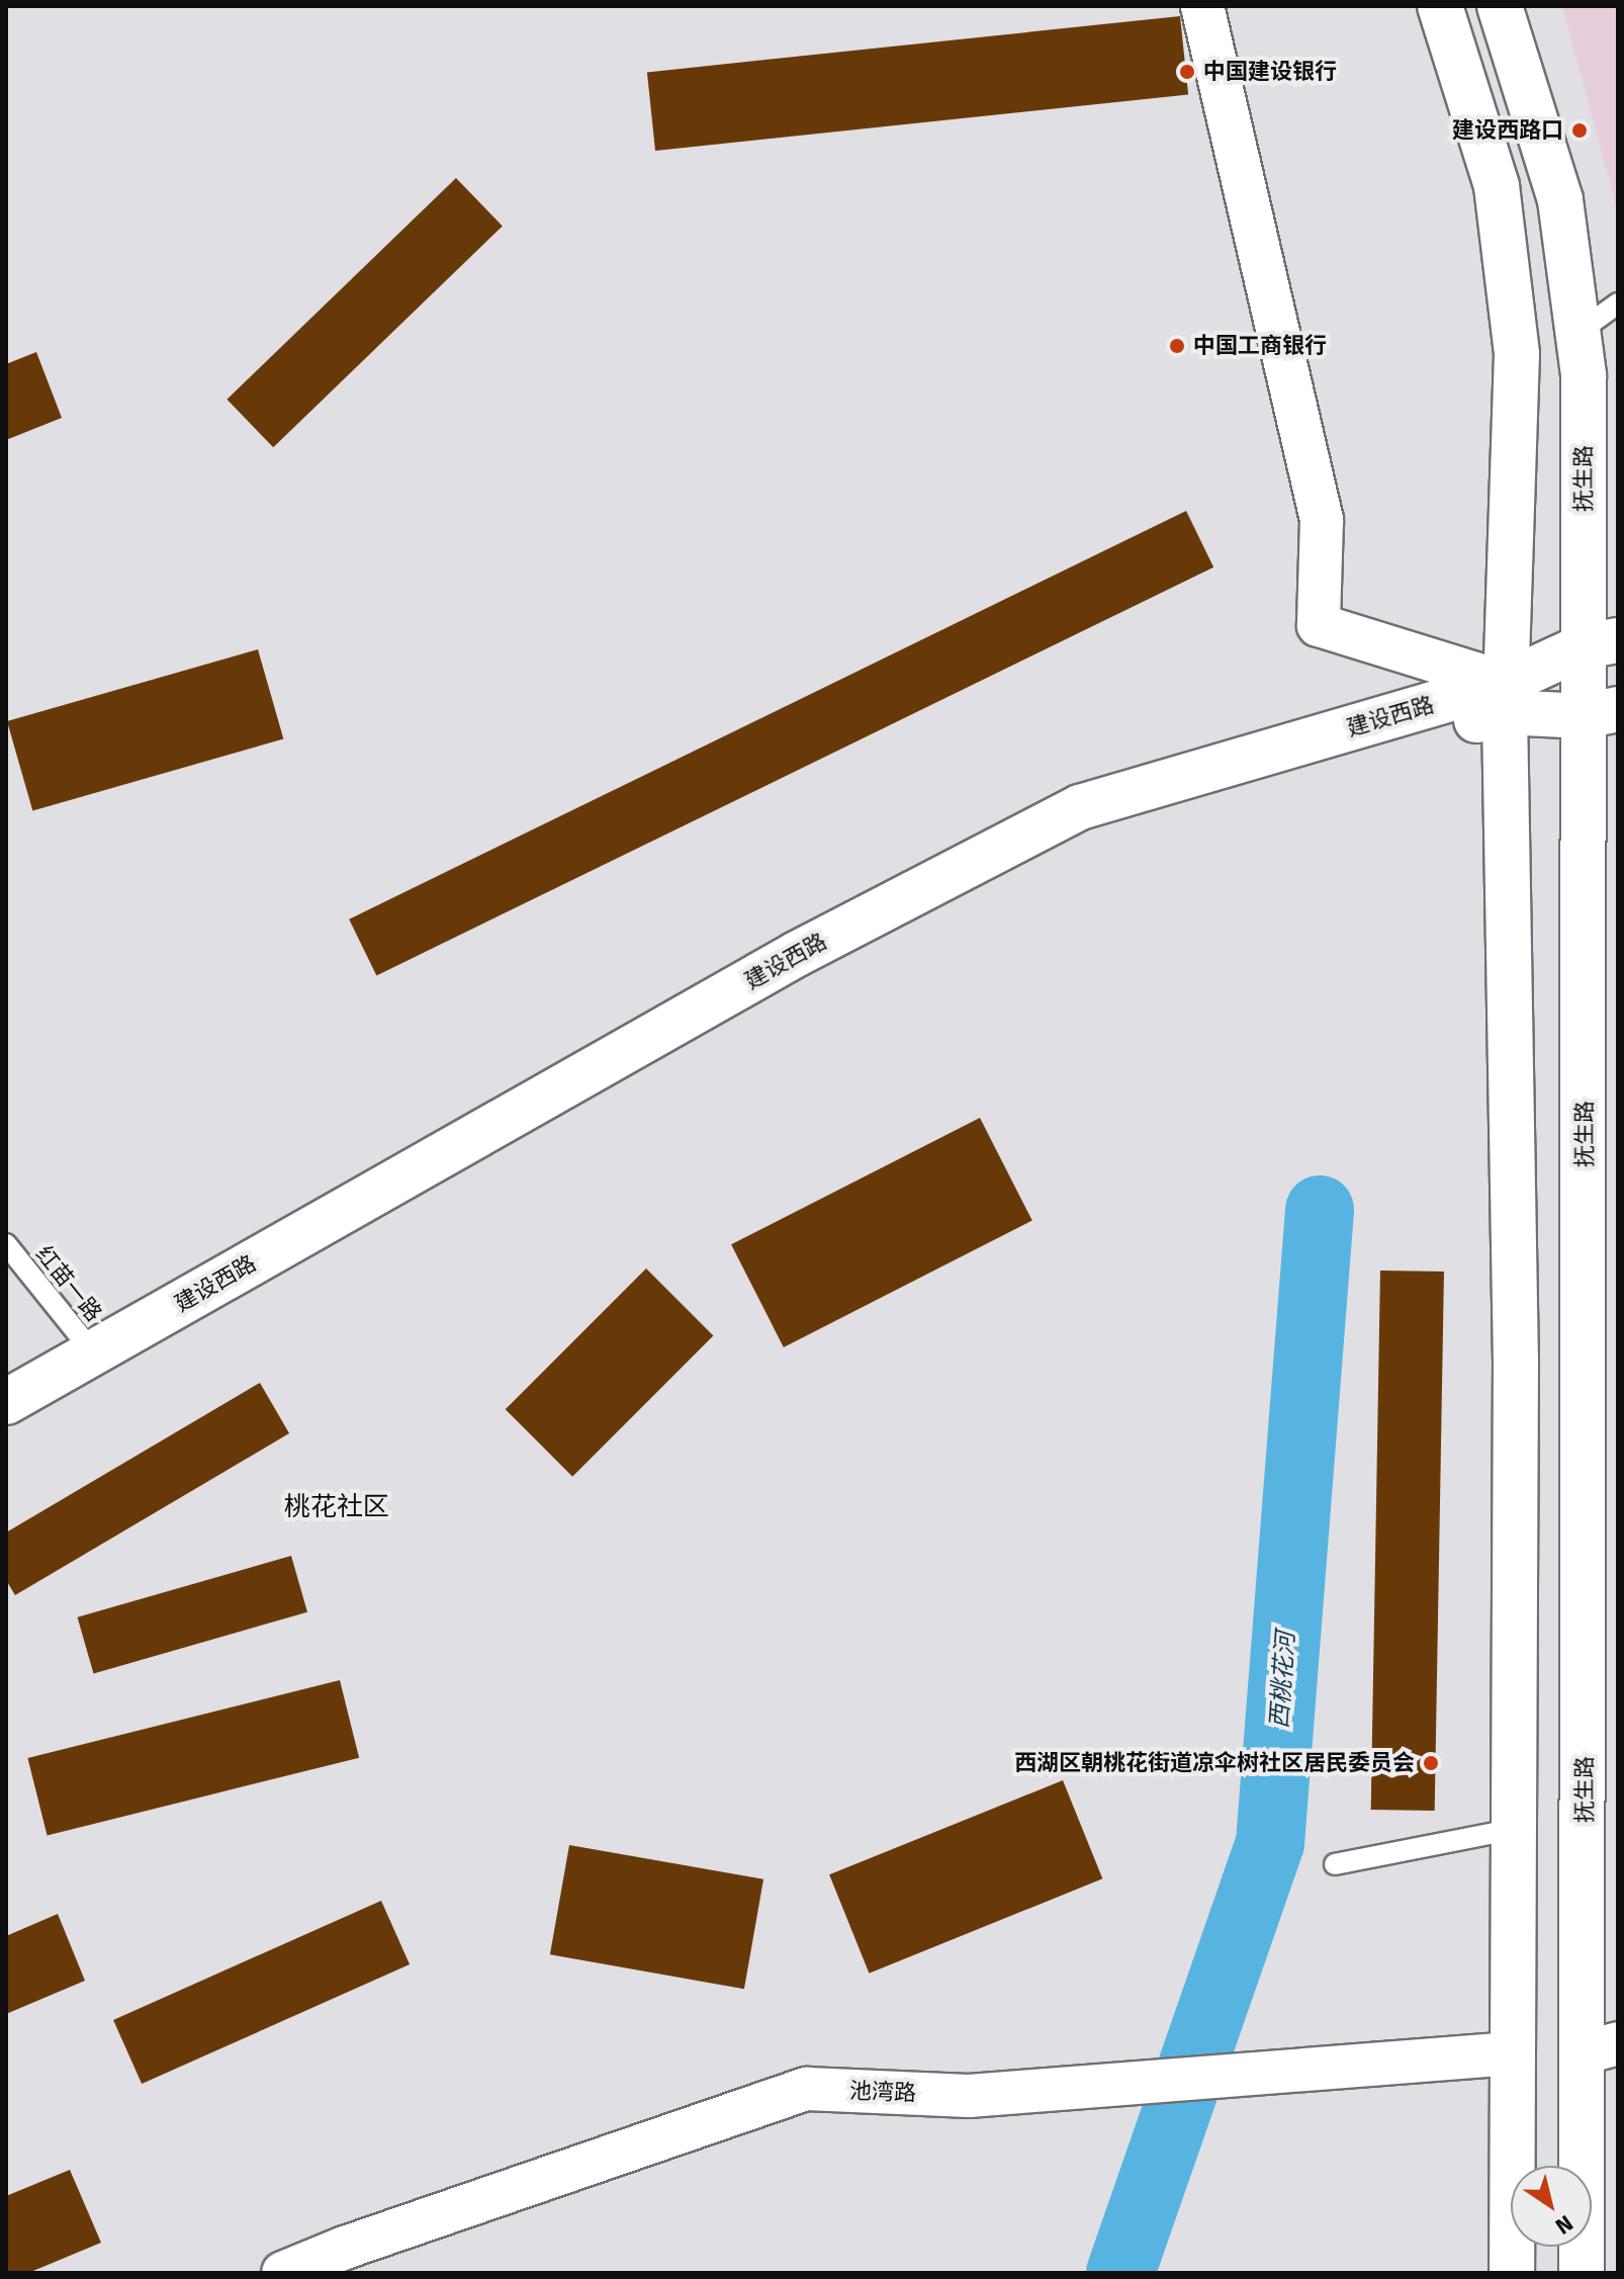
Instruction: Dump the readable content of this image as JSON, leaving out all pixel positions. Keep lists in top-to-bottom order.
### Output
{
  "streets": {
    "main road": ["抚生路", "建设西路"],
    "street": ["池湾路"],
    "lane": ["红苗一路"]
  },
  "crossings": [
    ["抚生路", "建设西路"],
    ["建设西路", "红苗一路"]
  ],
  "districts": ["桃花社区"],
  "water": ["西桃花河"],
  "places": [
    "中国建设银行",
    "建设西路口",
    "中国工商银行",
    "西湖区朝桃花街道凉伞树社区居民委员会"
  ],
  "north": "bottom right"
}
